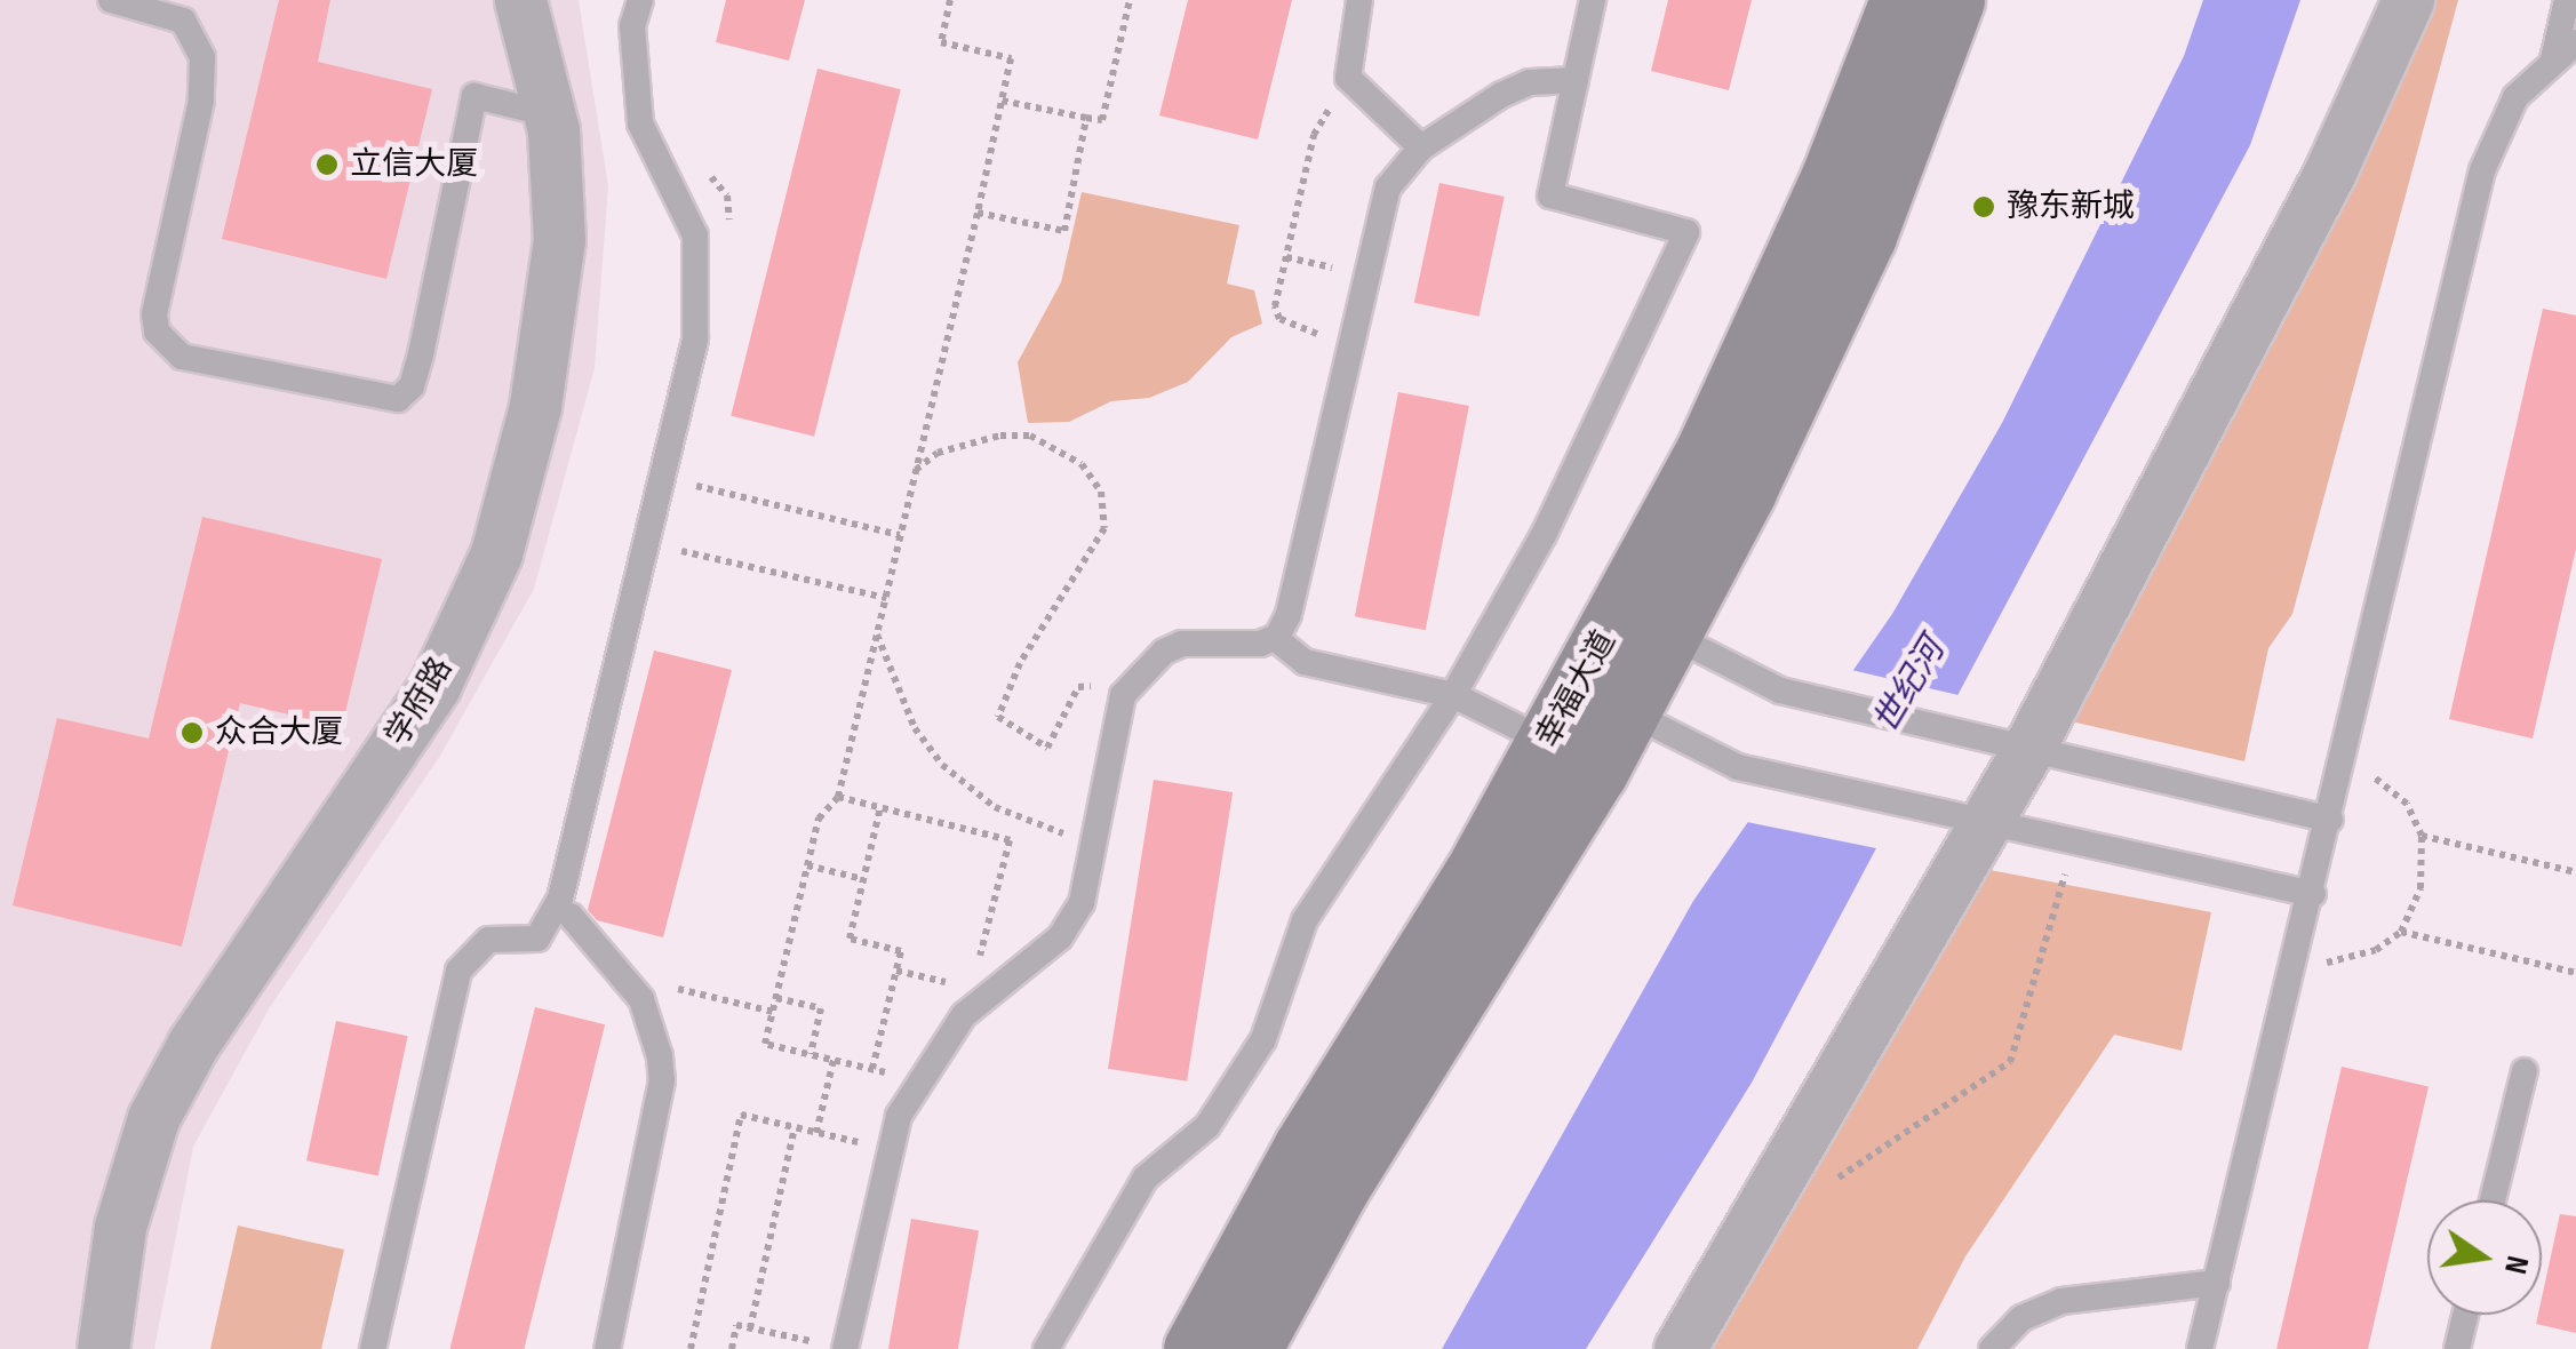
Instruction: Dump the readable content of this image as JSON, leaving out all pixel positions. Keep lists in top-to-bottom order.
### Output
{
  "streets": {
    "main road": ["幸福大道"],
    "street": ["学府路"]
  },
  "water": ["世纪河"],
  "places": ["立信大厦", "豫东新城", "众合大厦"],
  "north": "right"
}
